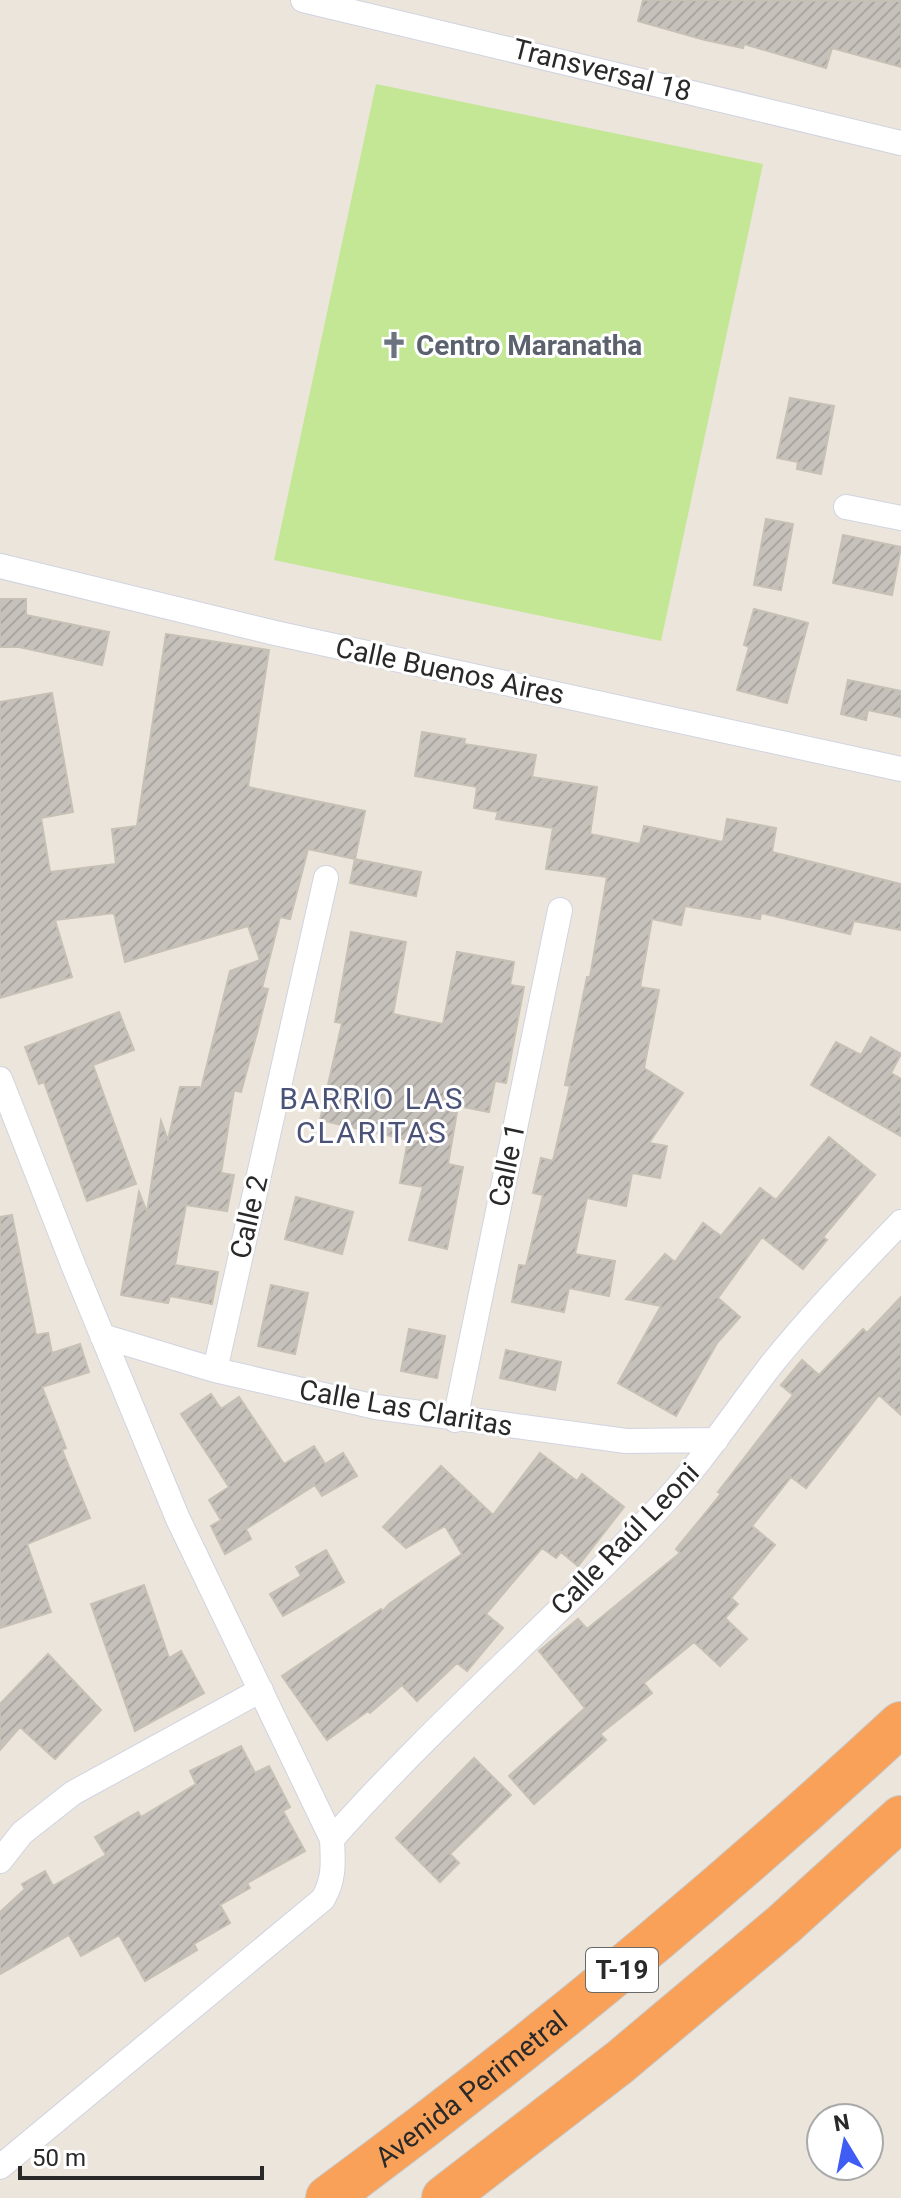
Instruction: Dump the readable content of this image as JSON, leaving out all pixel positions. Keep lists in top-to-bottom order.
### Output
{
  "streets": {
    "highway": ["T-19", "Avenida Perimetral"],
    "street": [
      "Transversal 18",
      "Calle Buenos Aires",
      "Calle 1",
      "Calle 2",
      "Calle Las Claritas",
      "Calle Raúl Leoni"
    ]
  },
  "crossings": [
    ["Calle 1", "Calle Las Claritas"],
    ["Calle 2", "Calle Las Claritas"],
    ["Calle Las Claritas", "Calle Raúl Leoni"]
  ],
  "districts": ["BARRIO LAS CLARITAS"],
  "places": {
    "church": ["Centro Maranatha"]
  },
  "scale_bar": "50 m",
  "north": "top"
}
